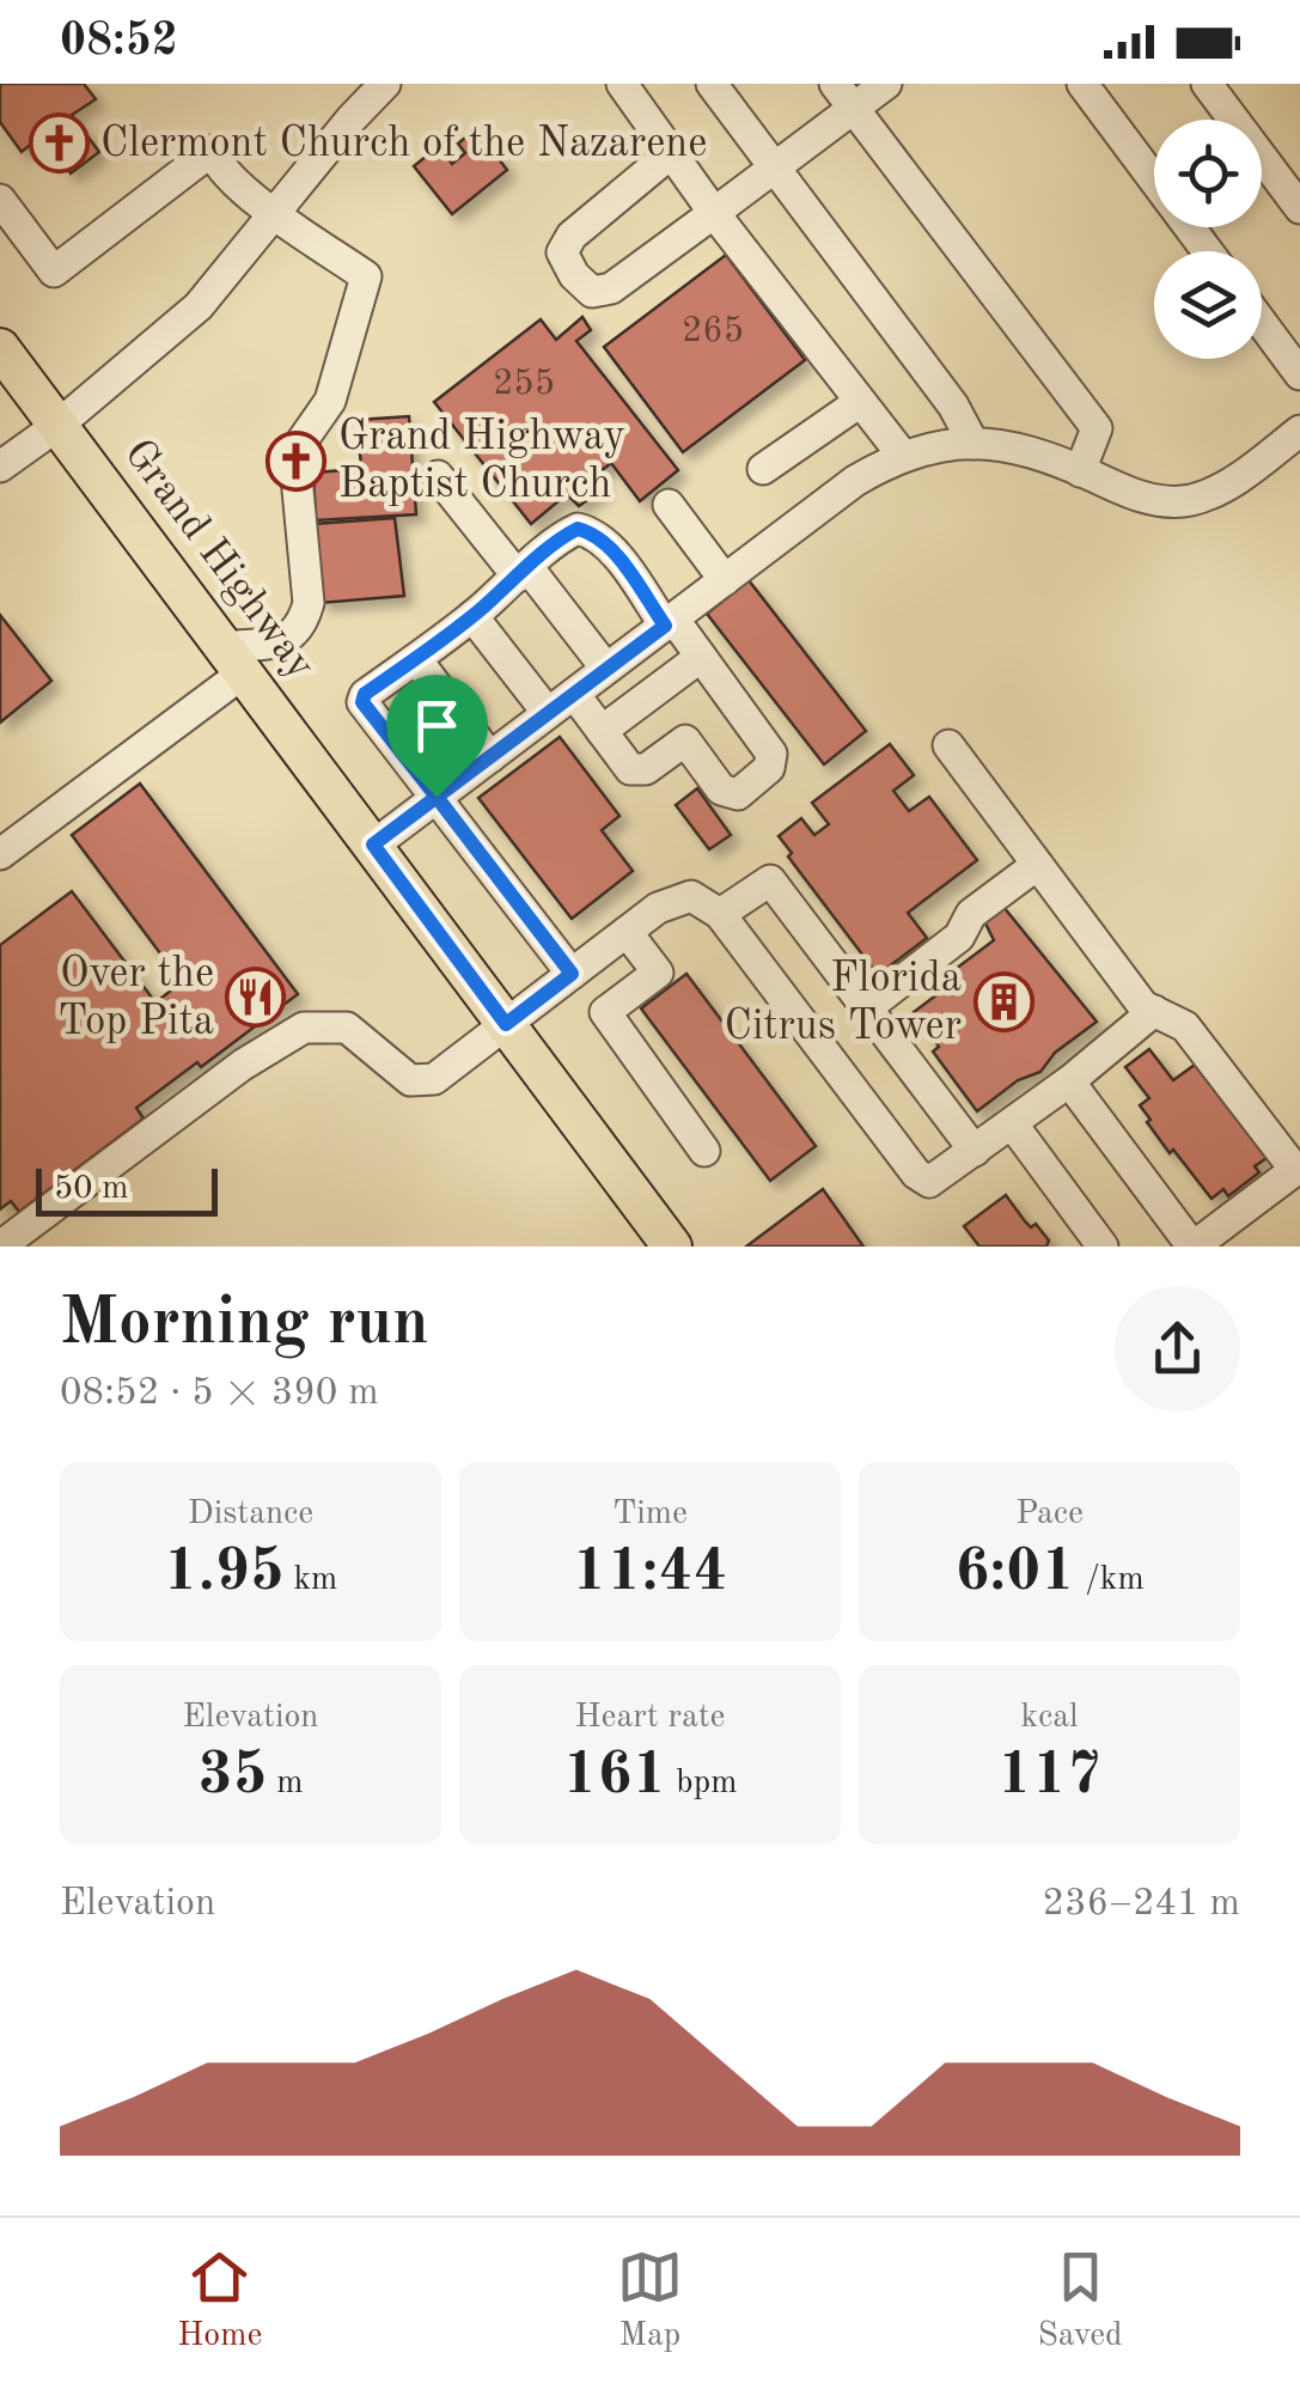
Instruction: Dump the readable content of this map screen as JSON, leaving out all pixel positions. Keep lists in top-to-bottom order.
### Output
{
  "streets": {
    "main road": ["Grand Highway"]
  },
  "places": {
    "church": ["Clermont Church of the Nazarene", "Grand Highway Baptist Church"],
    "restaurant": ["Over the Top Pita"],
    "building": ["Florida Citrus Tower"]
  },
  "house_numbers": ["265", "255"],
  "scale_bar": "50 m",
  "page": {
    "status": "08:52",
    "scale": "50 m",
    "heading": ["Morning run", "08:52 · 5 × 390 m"],
    "stats": [
      ["Distance", "1.95 km"],
      ["Time", "11:44"],
      ["Pace", "6:01 /km"],
      ["Elevation", "35 m"],
      ["Heart rate", "161 bpm"],
      ["kcal", "117"]
    ],
    "chart": ["Elevation", "236–241 m"],
    "tabs": ["Home", "Map", "Saved"]
  }
}
